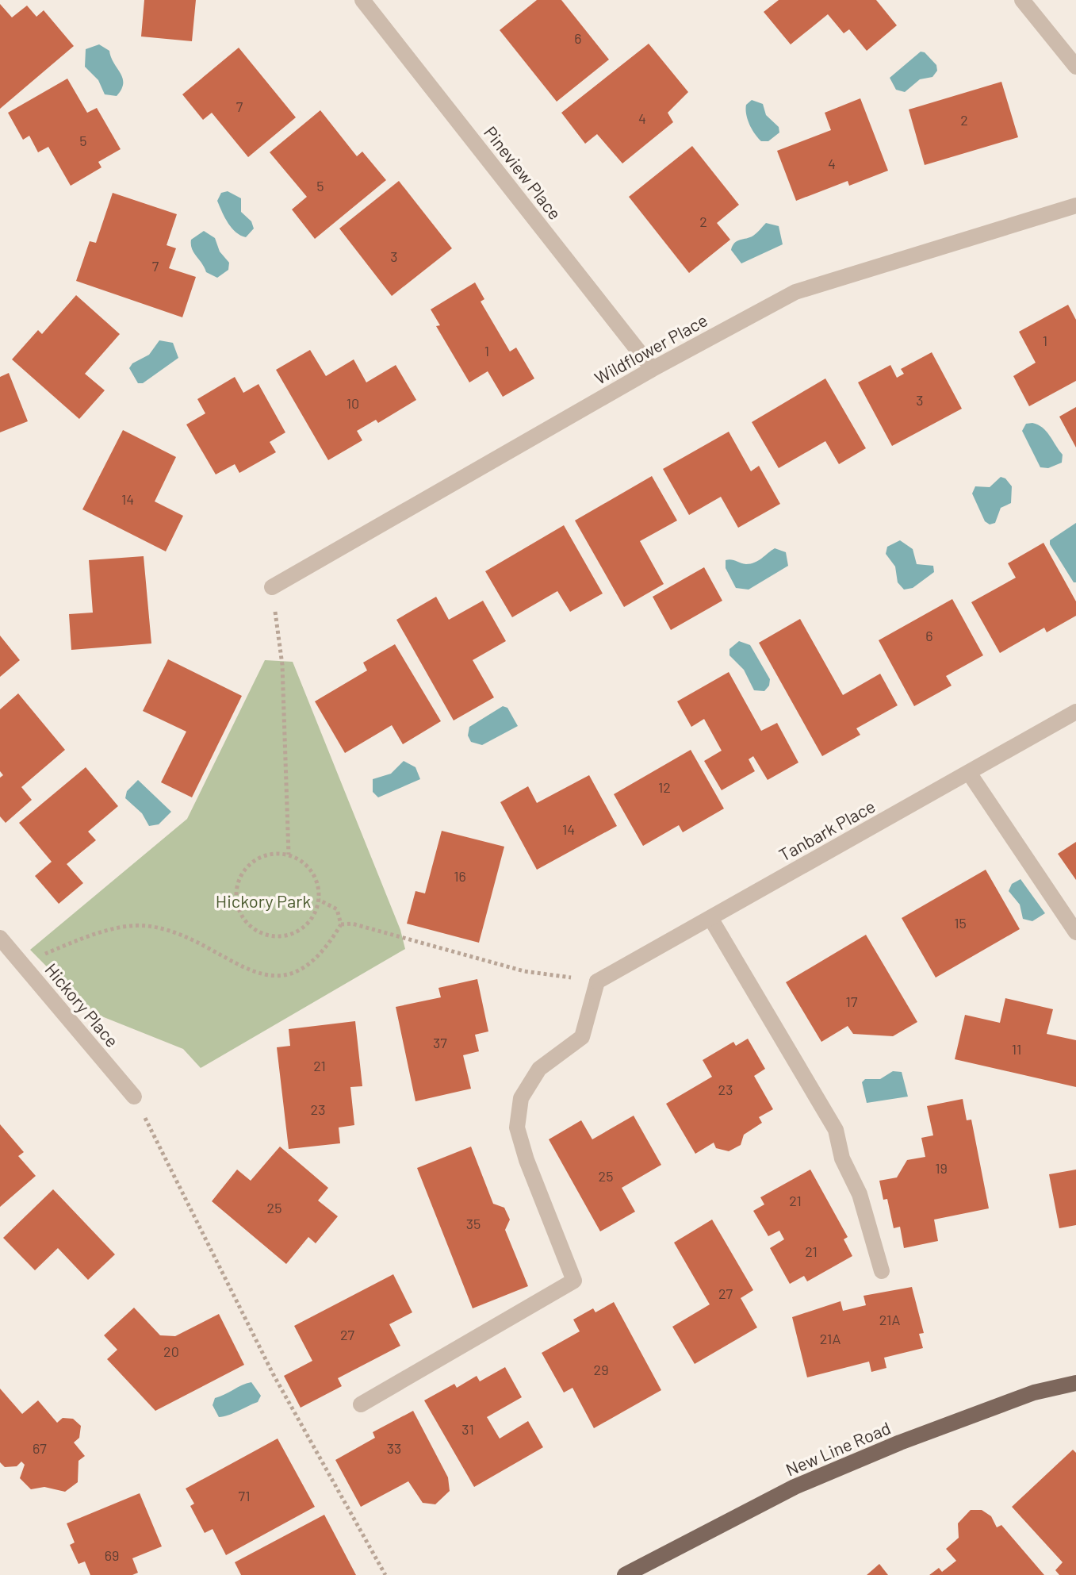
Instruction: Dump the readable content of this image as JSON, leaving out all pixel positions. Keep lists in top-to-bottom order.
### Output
{
  "streets": {
    "main road": ["New Line Road"],
    "street": [
      "Pineview Place",
      "Wildflower Place",
      "Tanbark Place",
      "Hickory Place"
    ]
  },
  "crossings": [
    ["Pineview Place", "Wildflower Place"]
  ],
  "parks": ["Hickory Park"],
  "house_numbers": [
    "6",
    "7",
    "4",
    "2",
    "5",
    "4",
    "5",
    "2",
    "3",
    "7",
    "1",
    "1",
    "3",
    "10",
    "14",
    "6",
    "12",
    "14",
    "16",
    "15",
    "17",
    "37",
    "11",
    "21",
    "23",
    "23",
    "19",
    "25",
    "21",
    "25",
    "35",
    "21",
    "27",
    "21A",
    "27",
    "21A",
    "20",
    "29",
    "31",
    "67",
    "33",
    "71",
    "69"
  ]
}
